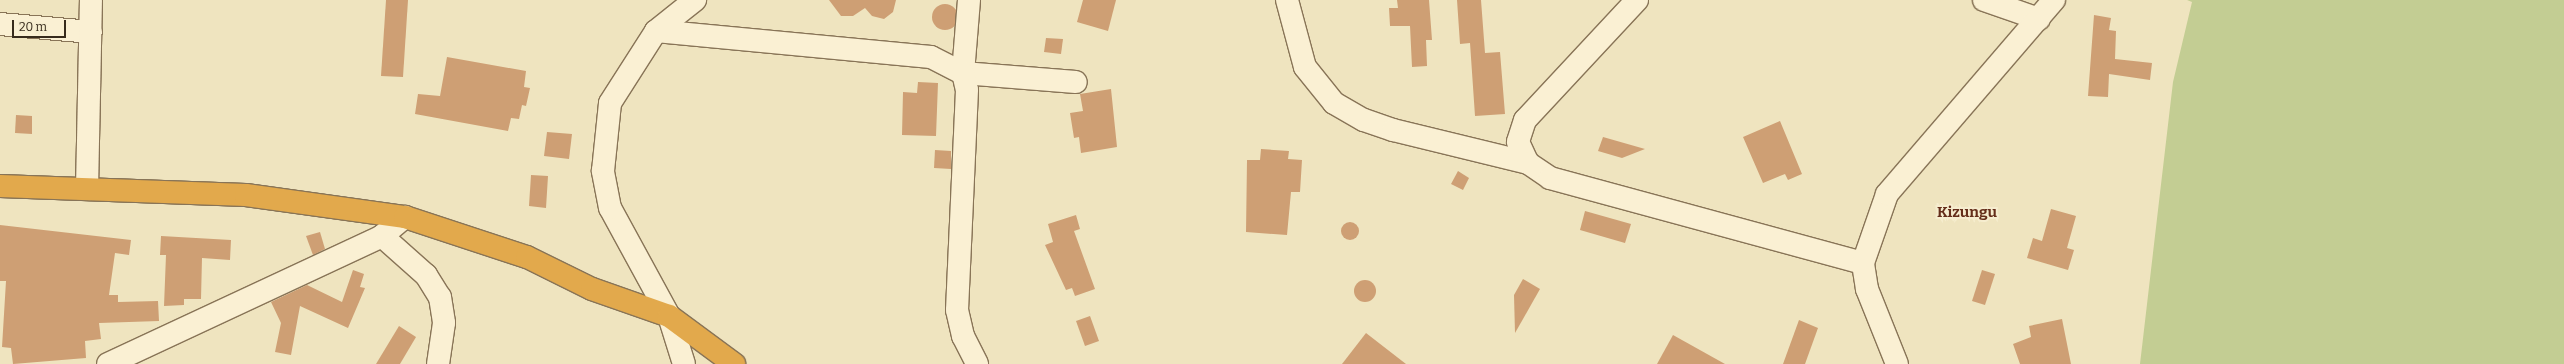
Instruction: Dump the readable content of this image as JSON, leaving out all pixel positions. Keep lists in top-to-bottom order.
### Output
{
  "districts": ["Kizungu"],
  "scale_bar": "20 m"
}
